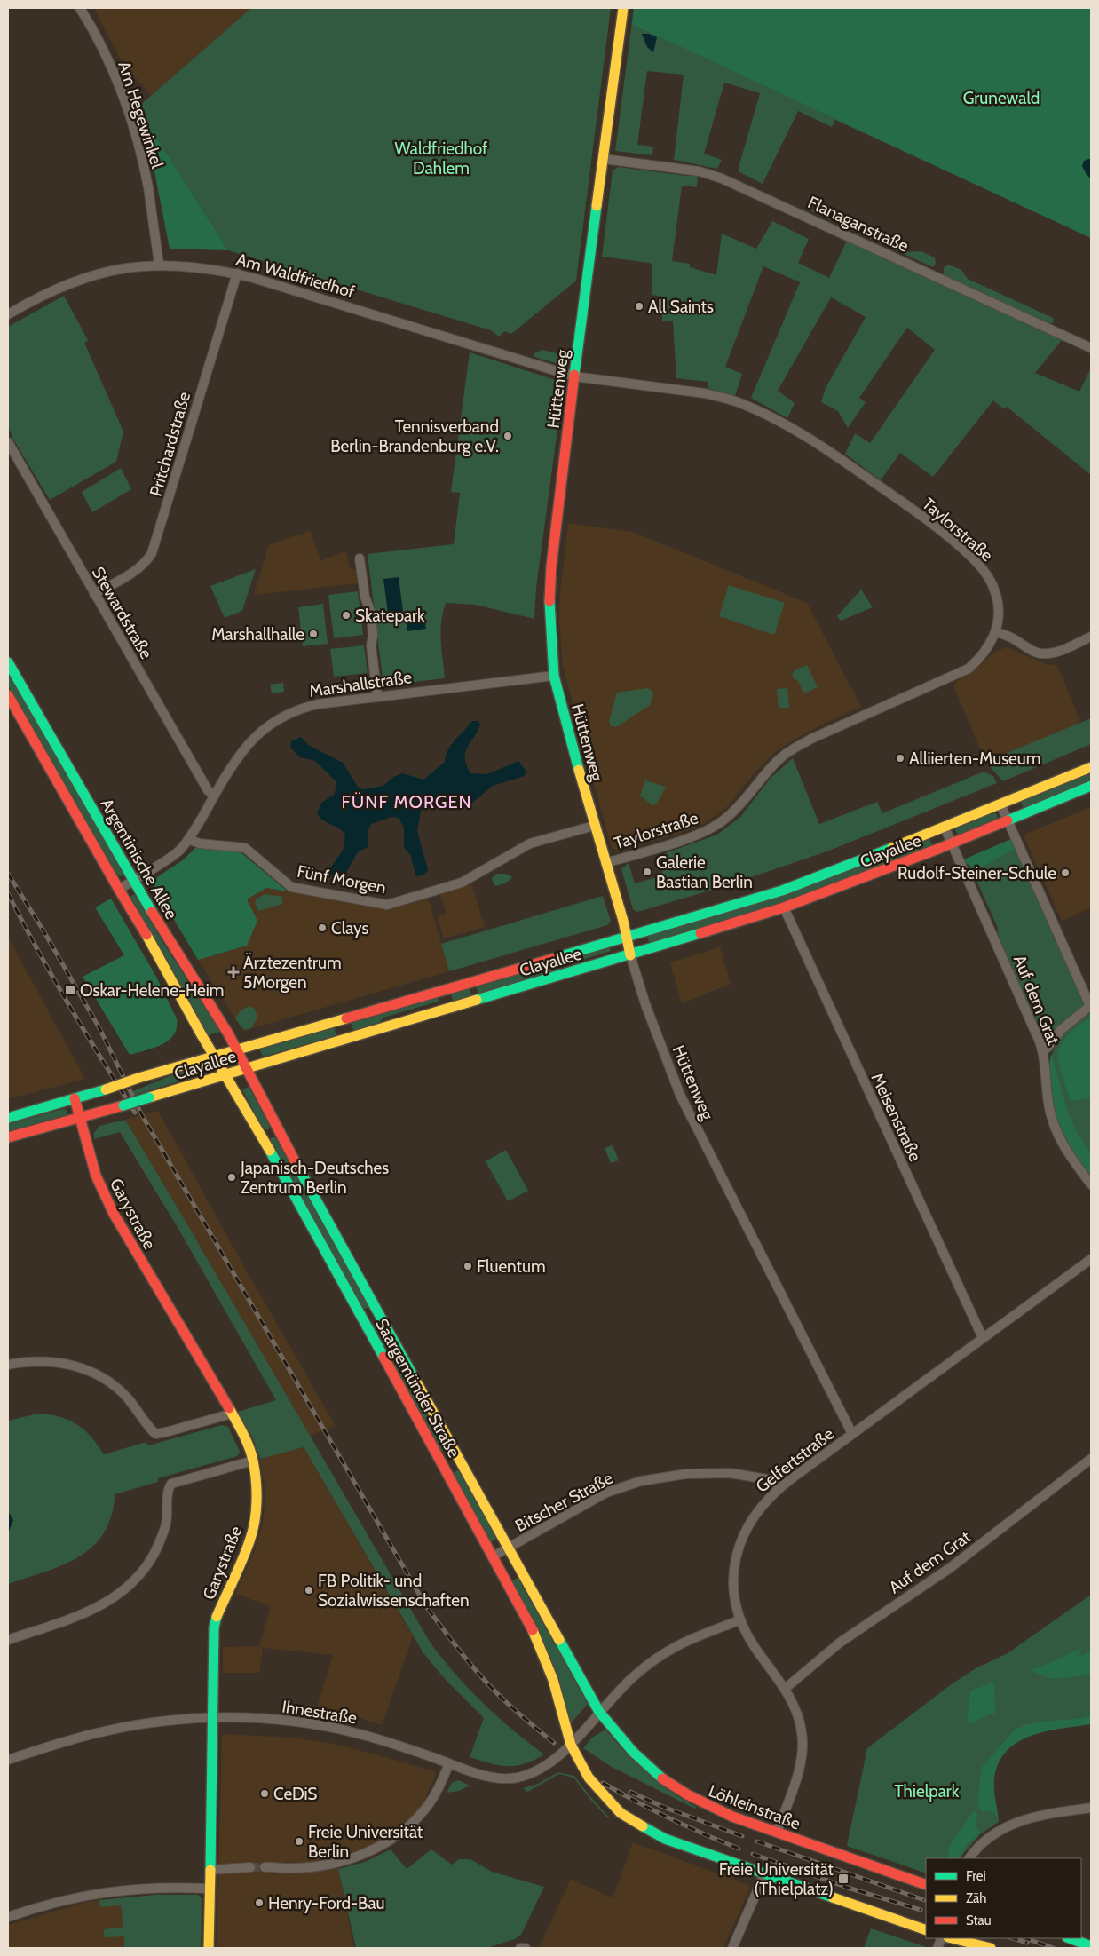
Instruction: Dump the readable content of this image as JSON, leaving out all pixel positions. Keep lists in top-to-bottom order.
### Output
{
  "streets": {
    "main road": [
      "Hüttenweg",
      "Clayallee",
      "Argentinische Allee",
      "Garystraße",
      "Saargemünder Straße",
      "Löhleinstraße"
    ],
    "street": [
      "Am Hegewinkel",
      "Flanaganstraße",
      "Am Waldfriedhof",
      "Pritchardstraße",
      "Taylorstraße",
      "Stewardstraße",
      "Marshallstraße",
      "Fünf Morgen",
      "Auf dem Grat",
      "Meisenstraße",
      "Gelfertstraße",
      "Bitscher Straße",
      "Ihnestraße"
    ]
  },
  "crossings": [
    ["Am Hegewinkel", "Am Waldfriedhof"],
    ["Flanaganstraße", "Hüttenweg"],
    ["Am Waldfriedhof", "Hüttenweg"],
    ["Am Waldfriedhof", "Pritchardstraße"],
    ["Am Waldfriedhof", "Taylorstraße"],
    ["Hüttenweg", "Taylorstraße"],
    ["Hüttenweg", "Marshallstraße"],
    ["Hüttenweg", "Clayallee"],
    ["Hüttenweg", "Fünf Morgen"],
    ["Hüttenweg", "Gelfertstraße"],
    ["Pritchardstraße", "Stewardstraße"],
    ["Stewardstraße", "Marshallstraße"],
    ["Marshallstraße", "Argentinische Allee"],
    ["Marshallstraße", "Fünf Morgen"],
    ["Clayallee", "Argentinische Allee"],
    ["Clayallee", "Auf dem Grat"],
    ["Clayallee", "Meisenstraße"],
    ["Clayallee", "Garystraße"],
    ["Clayallee", "Saargemünder Straße"],
    ["Argentinische Allee", "Saargemünder Straße"],
    ["Auf dem Grat", "Gelfertstraße"],
    ["Meisenstraße", "Gelfertstraße"],
    ["Garystraße", "Ihnestraße"],
    ["Saargemünder Straße", "Bitscher Straße"],
    ["Saargemünder Straße", "Ihnestraße"],
    ["Saargemünder Straße", "Löhleinstraße"],
    ["Gelfertstraße", "Bitscher Straße"],
    ["Gelfertstraße", "Ihnestraße"],
    ["Gelfertstraße", "Löhleinstraße"],
    ["Ihnestraße", "Löhleinstraße"]
  ],
  "districts": ["FÜNF MORGEN"],
  "parks": ["Grunewald", "Waldfriedhof Dahlem", "Thielpark"],
  "places": {
    "other": [
      "All Saints",
      "Tennisverband Berlin-Brandenburg e.V.",
      "Skatepark",
      "Marshallhalle",
      "Alliierten-Museum",
      "Galerie Bastian Berlin",
      "Rudolf-Steiner-Schule",
      "Clays",
      "Japanisch-Deutsches Zentrum Berlin",
      "Fluentum",
      "FB Politik- und Sozialwissenschaften",
      "CeDiS",
      "Freie Universität Berlin",
      "Henry-Ford-Bau"
    ],
    "health": ["Ärztezentrum 5Morgen"],
    "transit": ["Oskar-Helene-Heim", "Freie Universität (Thielplatz)"]
  },
  "legend": ["Frei", "Zäh", "Stau"]
}
